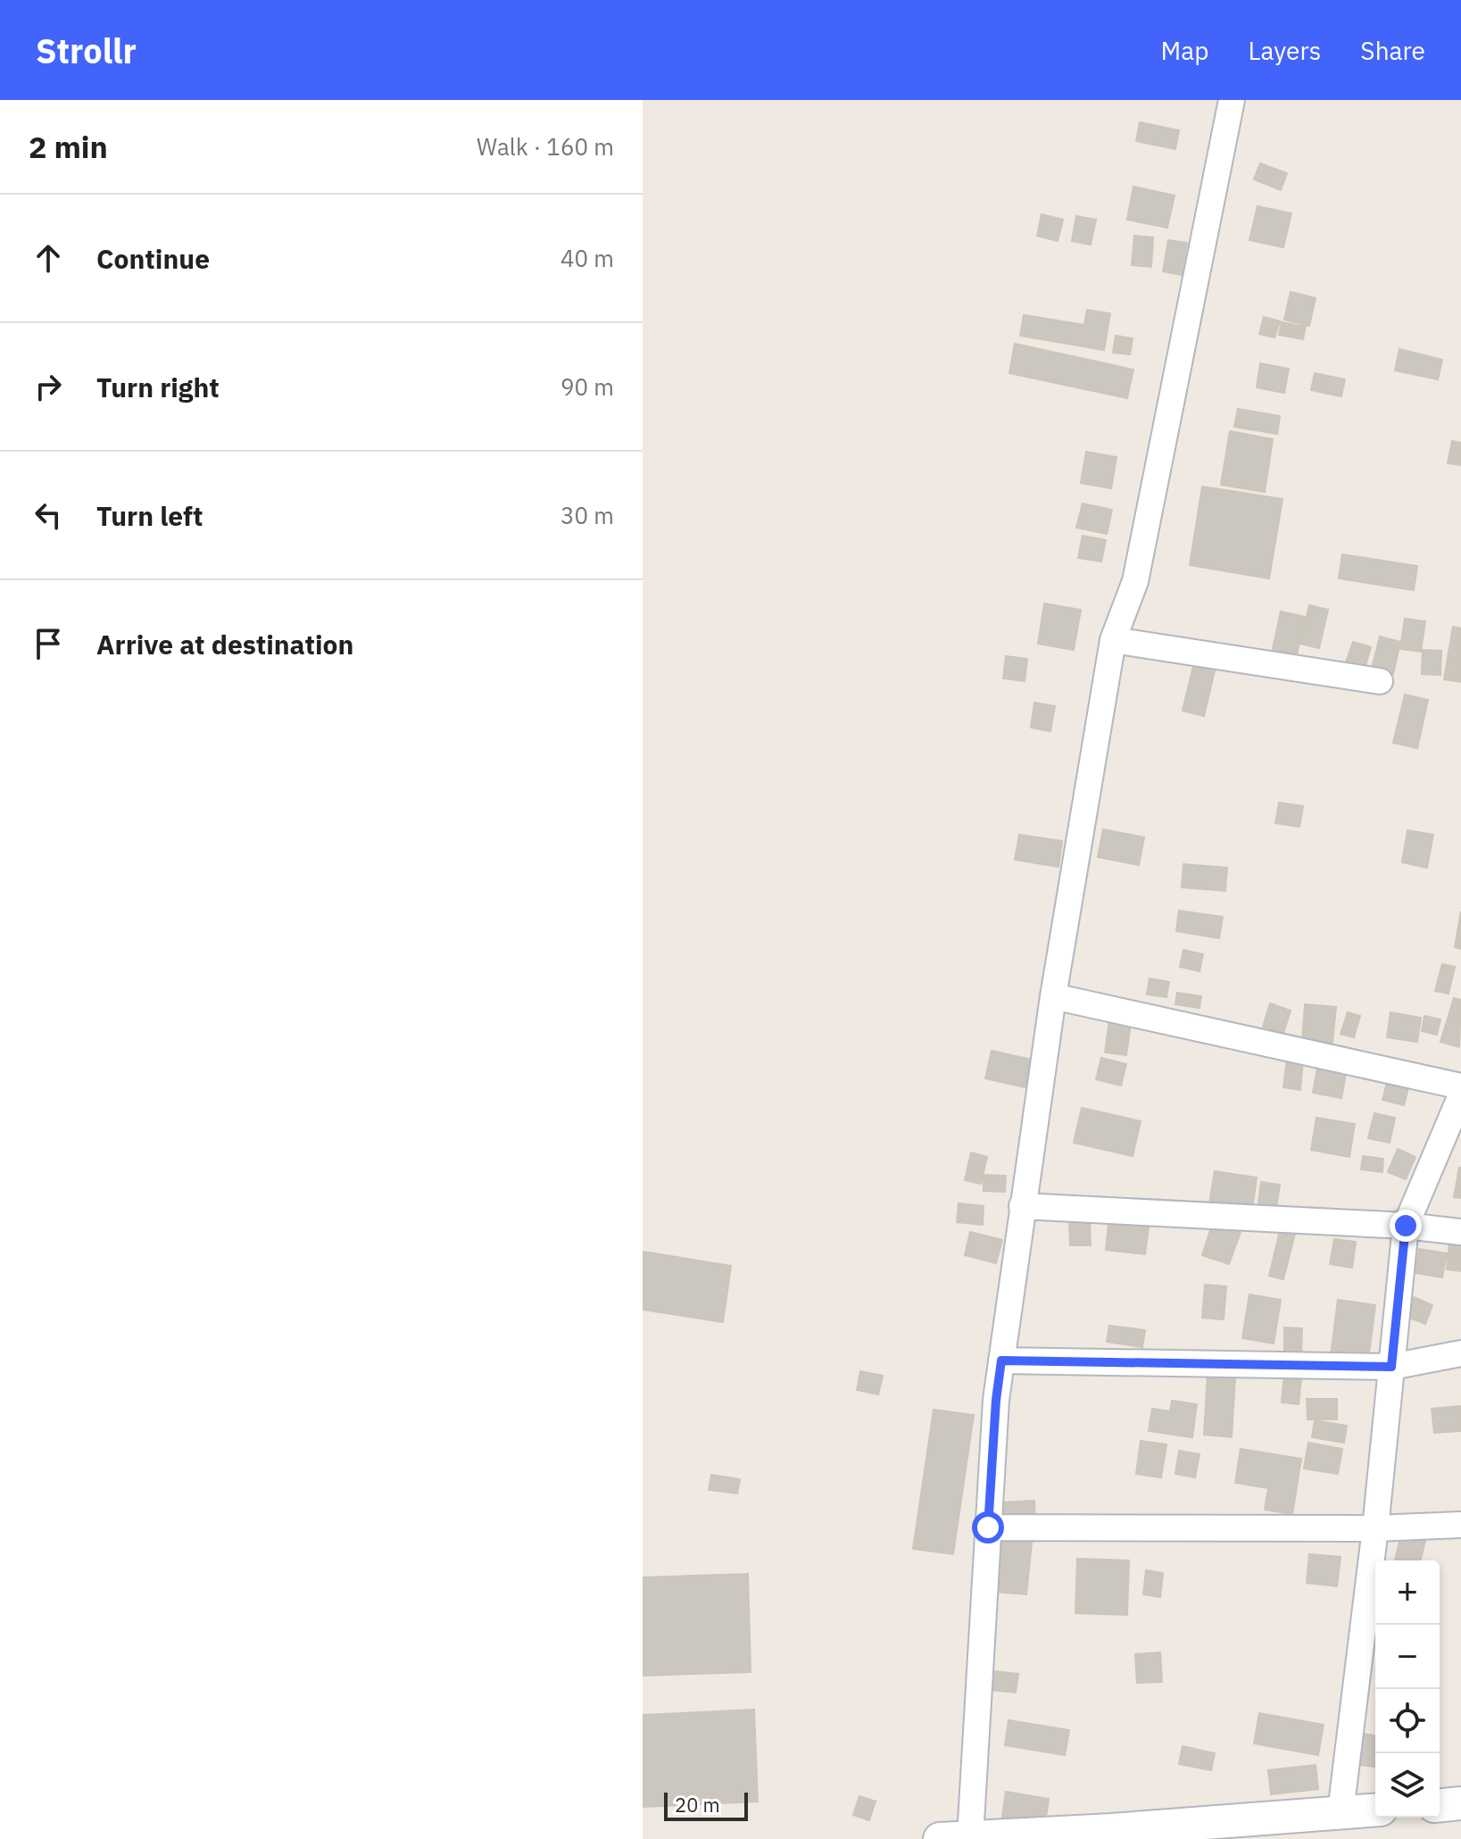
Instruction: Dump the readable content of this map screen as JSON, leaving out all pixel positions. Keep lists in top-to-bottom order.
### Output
{
  "scale_bar": "20 m",
  "page": {
    "header": "Strollr",
    "nav": ["Map", "Layers", "Share"],
    "heading": ["2 min", "Walk · 160 m"],
    "list": [
      ["Continue", "40 m"],
      ["Turn right", "90 m"],
      ["Turn left", "30 m"],
      "Arrive at destination"
    ],
    "map_buttons": ["+", "−"],
    "scale": "20 m"
  }
}
